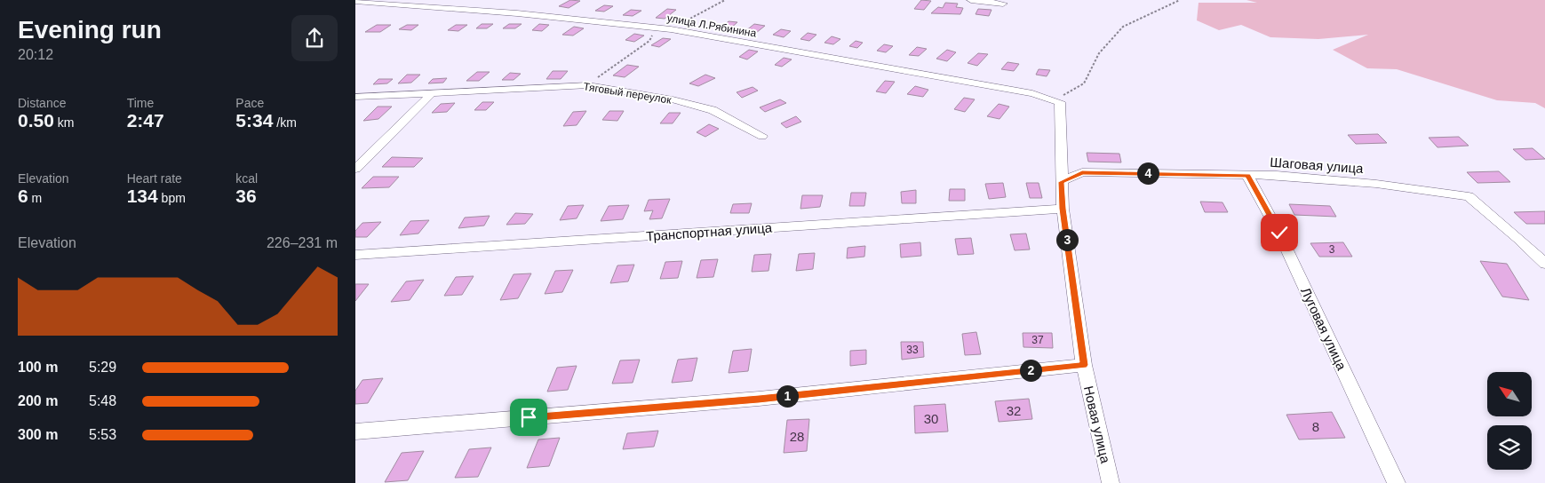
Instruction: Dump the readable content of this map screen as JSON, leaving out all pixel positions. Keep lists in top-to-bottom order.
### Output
{
  "streets": {
    "street": [
      "улица Л.Рябинина",
      "Тяговый переулок",
      "Шаговая улица",
      "Транспортная улица",
      "Луговая улица",
      "Новая улица"
    ]
  },
  "crossings": [
    ["улица Л.Рябинина", "Новая улица"],
    ["Шаговая улица", "Луговая улица"],
    ["Шаговая улица", "Новая улица"],
    ["Транспортная улица", "Новая улица"]
  ],
  "house_numbers": [
    "3",
    "37",
    "33",
    "32",
    "30",
    "8",
    "28"
  ],
  "north": "top left",
  "page": {
    "heading": ["Evening run", "20:12"],
    "stats": [
      ["Distance", "0.50 km"],
      ["Time", "2:47"],
      ["Pace", "5:34 /km"],
      ["Elevation", "6 m"],
      ["Heart rate", "134 bpm"],
      ["kcal", "36"]
    ],
    "pins": [
      "4",
      "3",
      "2",
      "1"
    ],
    "chart": ["Elevation", "226–231 m"],
    "list": [
      {
        "name": "100 m",
        "note": "5:29"
      },
      {
        "name": "200 m",
        "note": "5:48"
      },
      {
        "name": "300 m",
        "note": "5:53"
      }
    ]
  }
}
